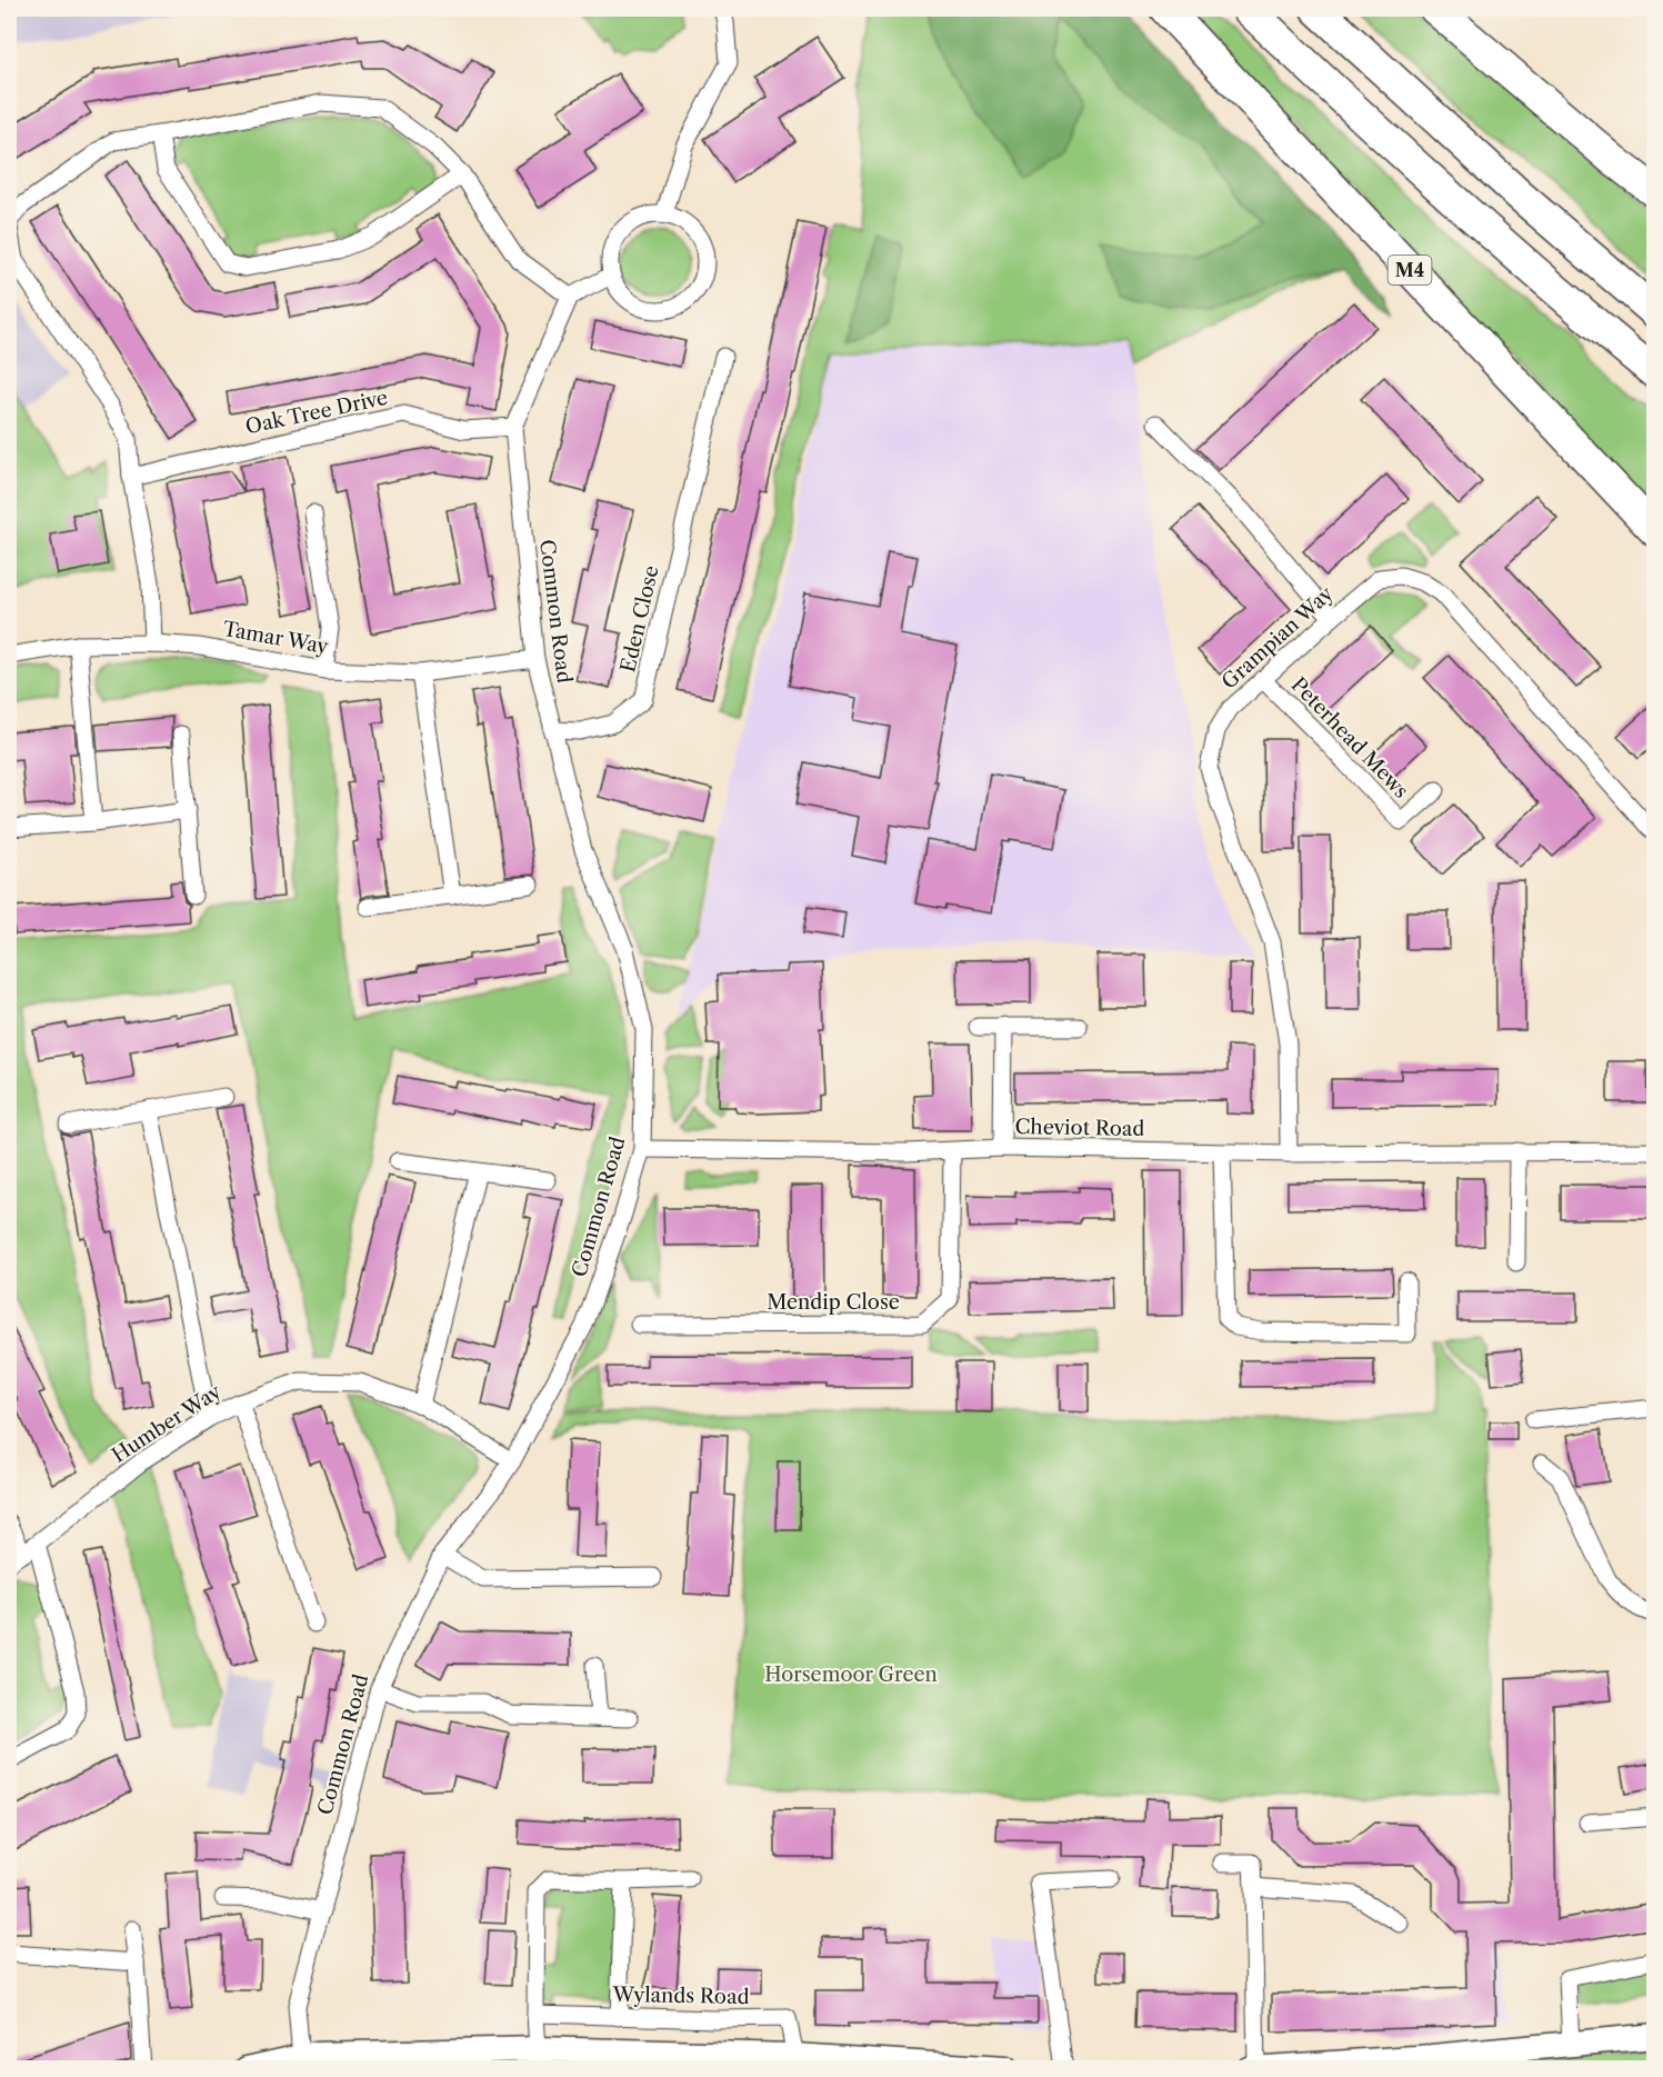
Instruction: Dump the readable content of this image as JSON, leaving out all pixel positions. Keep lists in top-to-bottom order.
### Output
{
  "streets": {
    "highway": ["M4"],
    "street": [
      "Oak Tree Drive",
      "Common Road",
      "Eden Close",
      "Tamar Way",
      "Grampian Way",
      "Peterhead Mews",
      "Cheviot Road",
      "Mendip Close",
      "Humber Way",
      "Wylands Road"
    ]
  },
  "crossings": [
    ["Oak Tree Drive", "Common Road"],
    ["Common Road", "Eden Close"],
    ["Common Road", "Tamar Way"],
    ["Common Road", "Cheviot Road"],
    ["Common Road", "Humber Way"],
    ["Grampian Way", "Peterhead Mews"],
    ["Grampian Way", "Cheviot Road"],
    ["Cheviot Road", "Mendip Close"]
  ],
  "parks": ["Horsemoor Green"]
}
